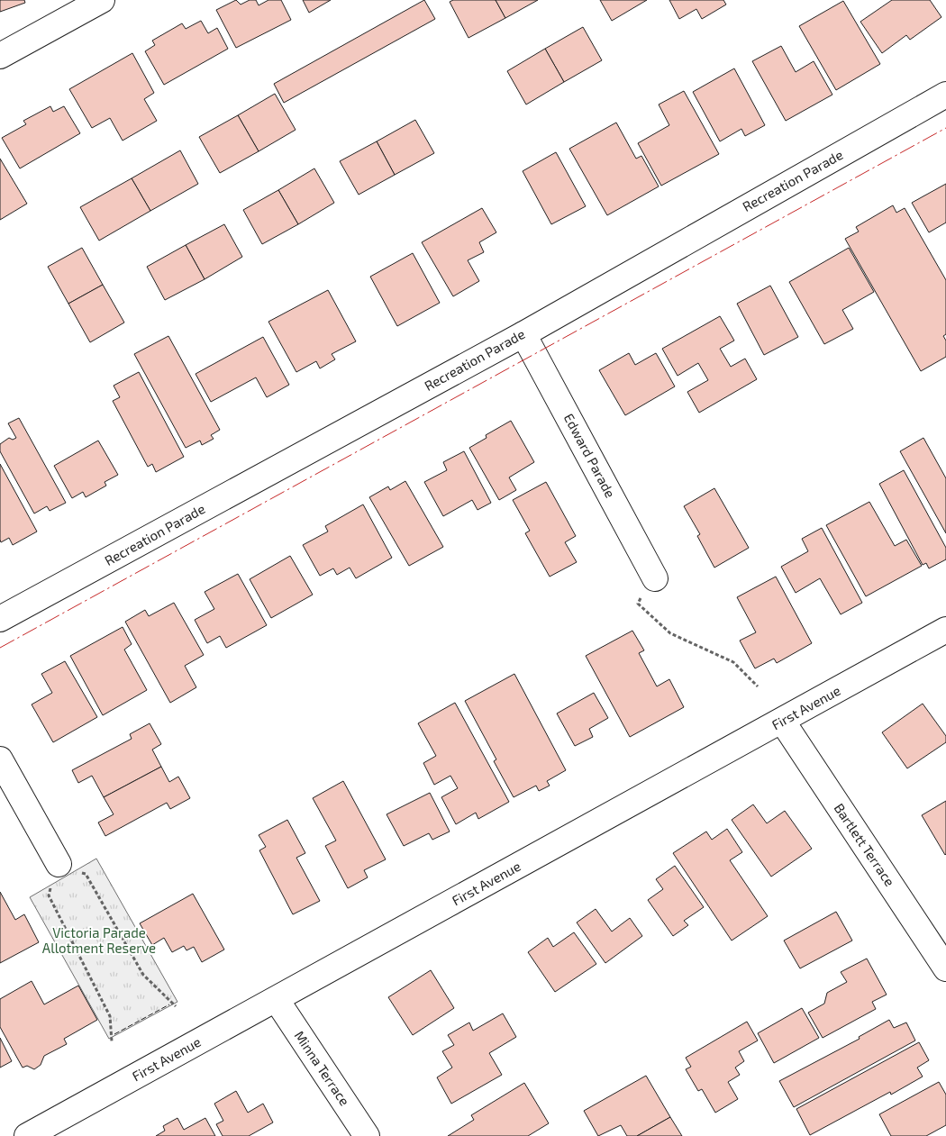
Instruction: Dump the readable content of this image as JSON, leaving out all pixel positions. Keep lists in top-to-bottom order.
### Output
{
  "streets": {
    "street": [
      "Recreation Parade",
      "Edward Parade",
      "First Avenue",
      "Bartlett Terrace",
      "Minna Terrace"
    ]
  },
  "crossings": [
    ["Recreation Parade", "Edward Parade"],
    ["First Avenue", "Bartlett Terrace"],
    ["First Avenue", "Minna Terrace"]
  ],
  "parks": ["Victoria Parade Allotment Reserve"]
}
